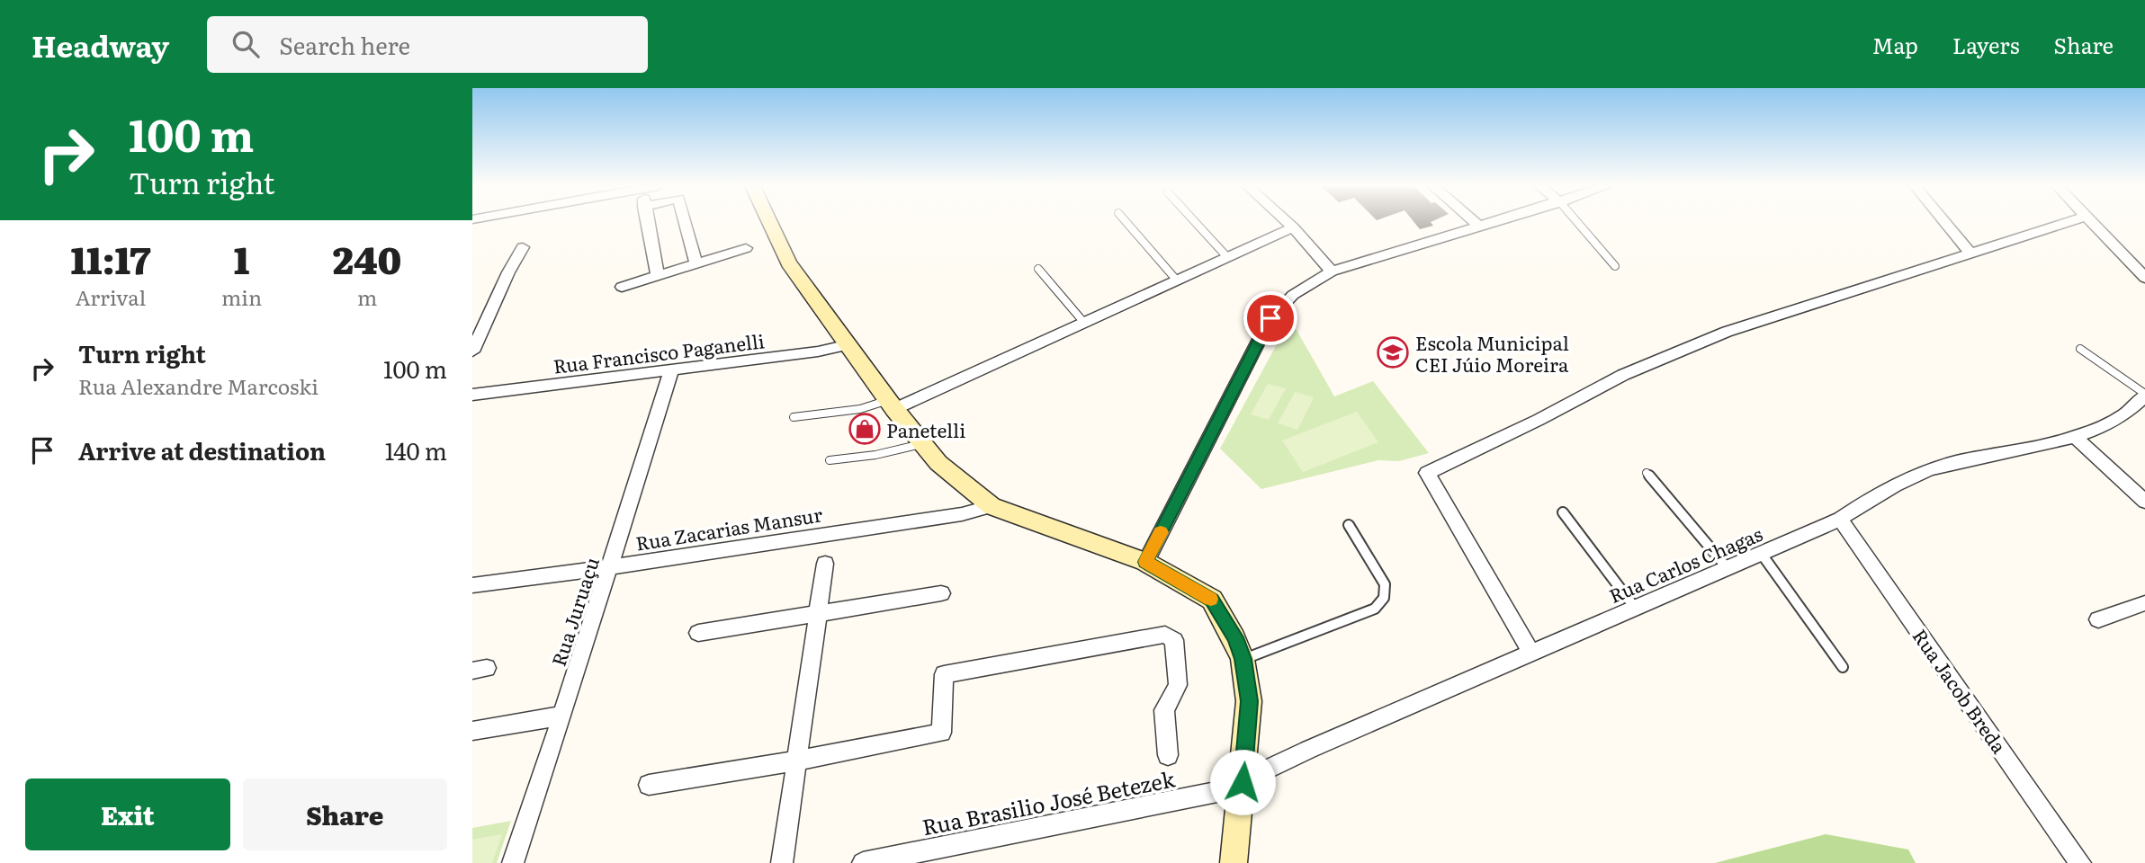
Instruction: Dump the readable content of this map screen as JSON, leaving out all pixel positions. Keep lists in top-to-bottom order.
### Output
{
  "streets": {
    "street": [
      "Rua Francisco Paganelli",
      "Rua Zacarias Mansur",
      "Rua Carlos Chagas",
      "Rua Juruaçu",
      "Rua Jacob Breda",
      "Rua Brasilio José Betezek"
    ]
  },
  "crossings": [
    ["Rua Francisco Paganelli", "Rua Juruaçu"],
    ["Rua Zacarias Mansur", "Rua Juruaçu"],
    ["Rua Carlos Chagas", "Rua Jacob Breda"],
    ["Rua Carlos Chagas", "Rua Brasilio José Betezek"]
  ],
  "places": {
    "school or university": ["Escola Municipal CEI Júio Moreira"],
    "shop": ["Panetelli"]
  },
  "page": {
    "header": "Headway",
    "search": "Search here",
    "nav": ["Map", "Layers", "Share"],
    "turn": ["100 m", "Turn right"],
    "eta": [
      "11:17",
      "Arrival",
      "1",
      "min",
      "240",
      "m"
    ],
    "list": [
      {
        "name": "Turn right",
        "note": "Rua Alexandre Marcoski",
        "value": "100 m"
      },
      {
        "name": "Arrive at destination",
        "value": "140 m"
      }
    ],
    "buttons": ["Exit", "Share"]
  }
}
